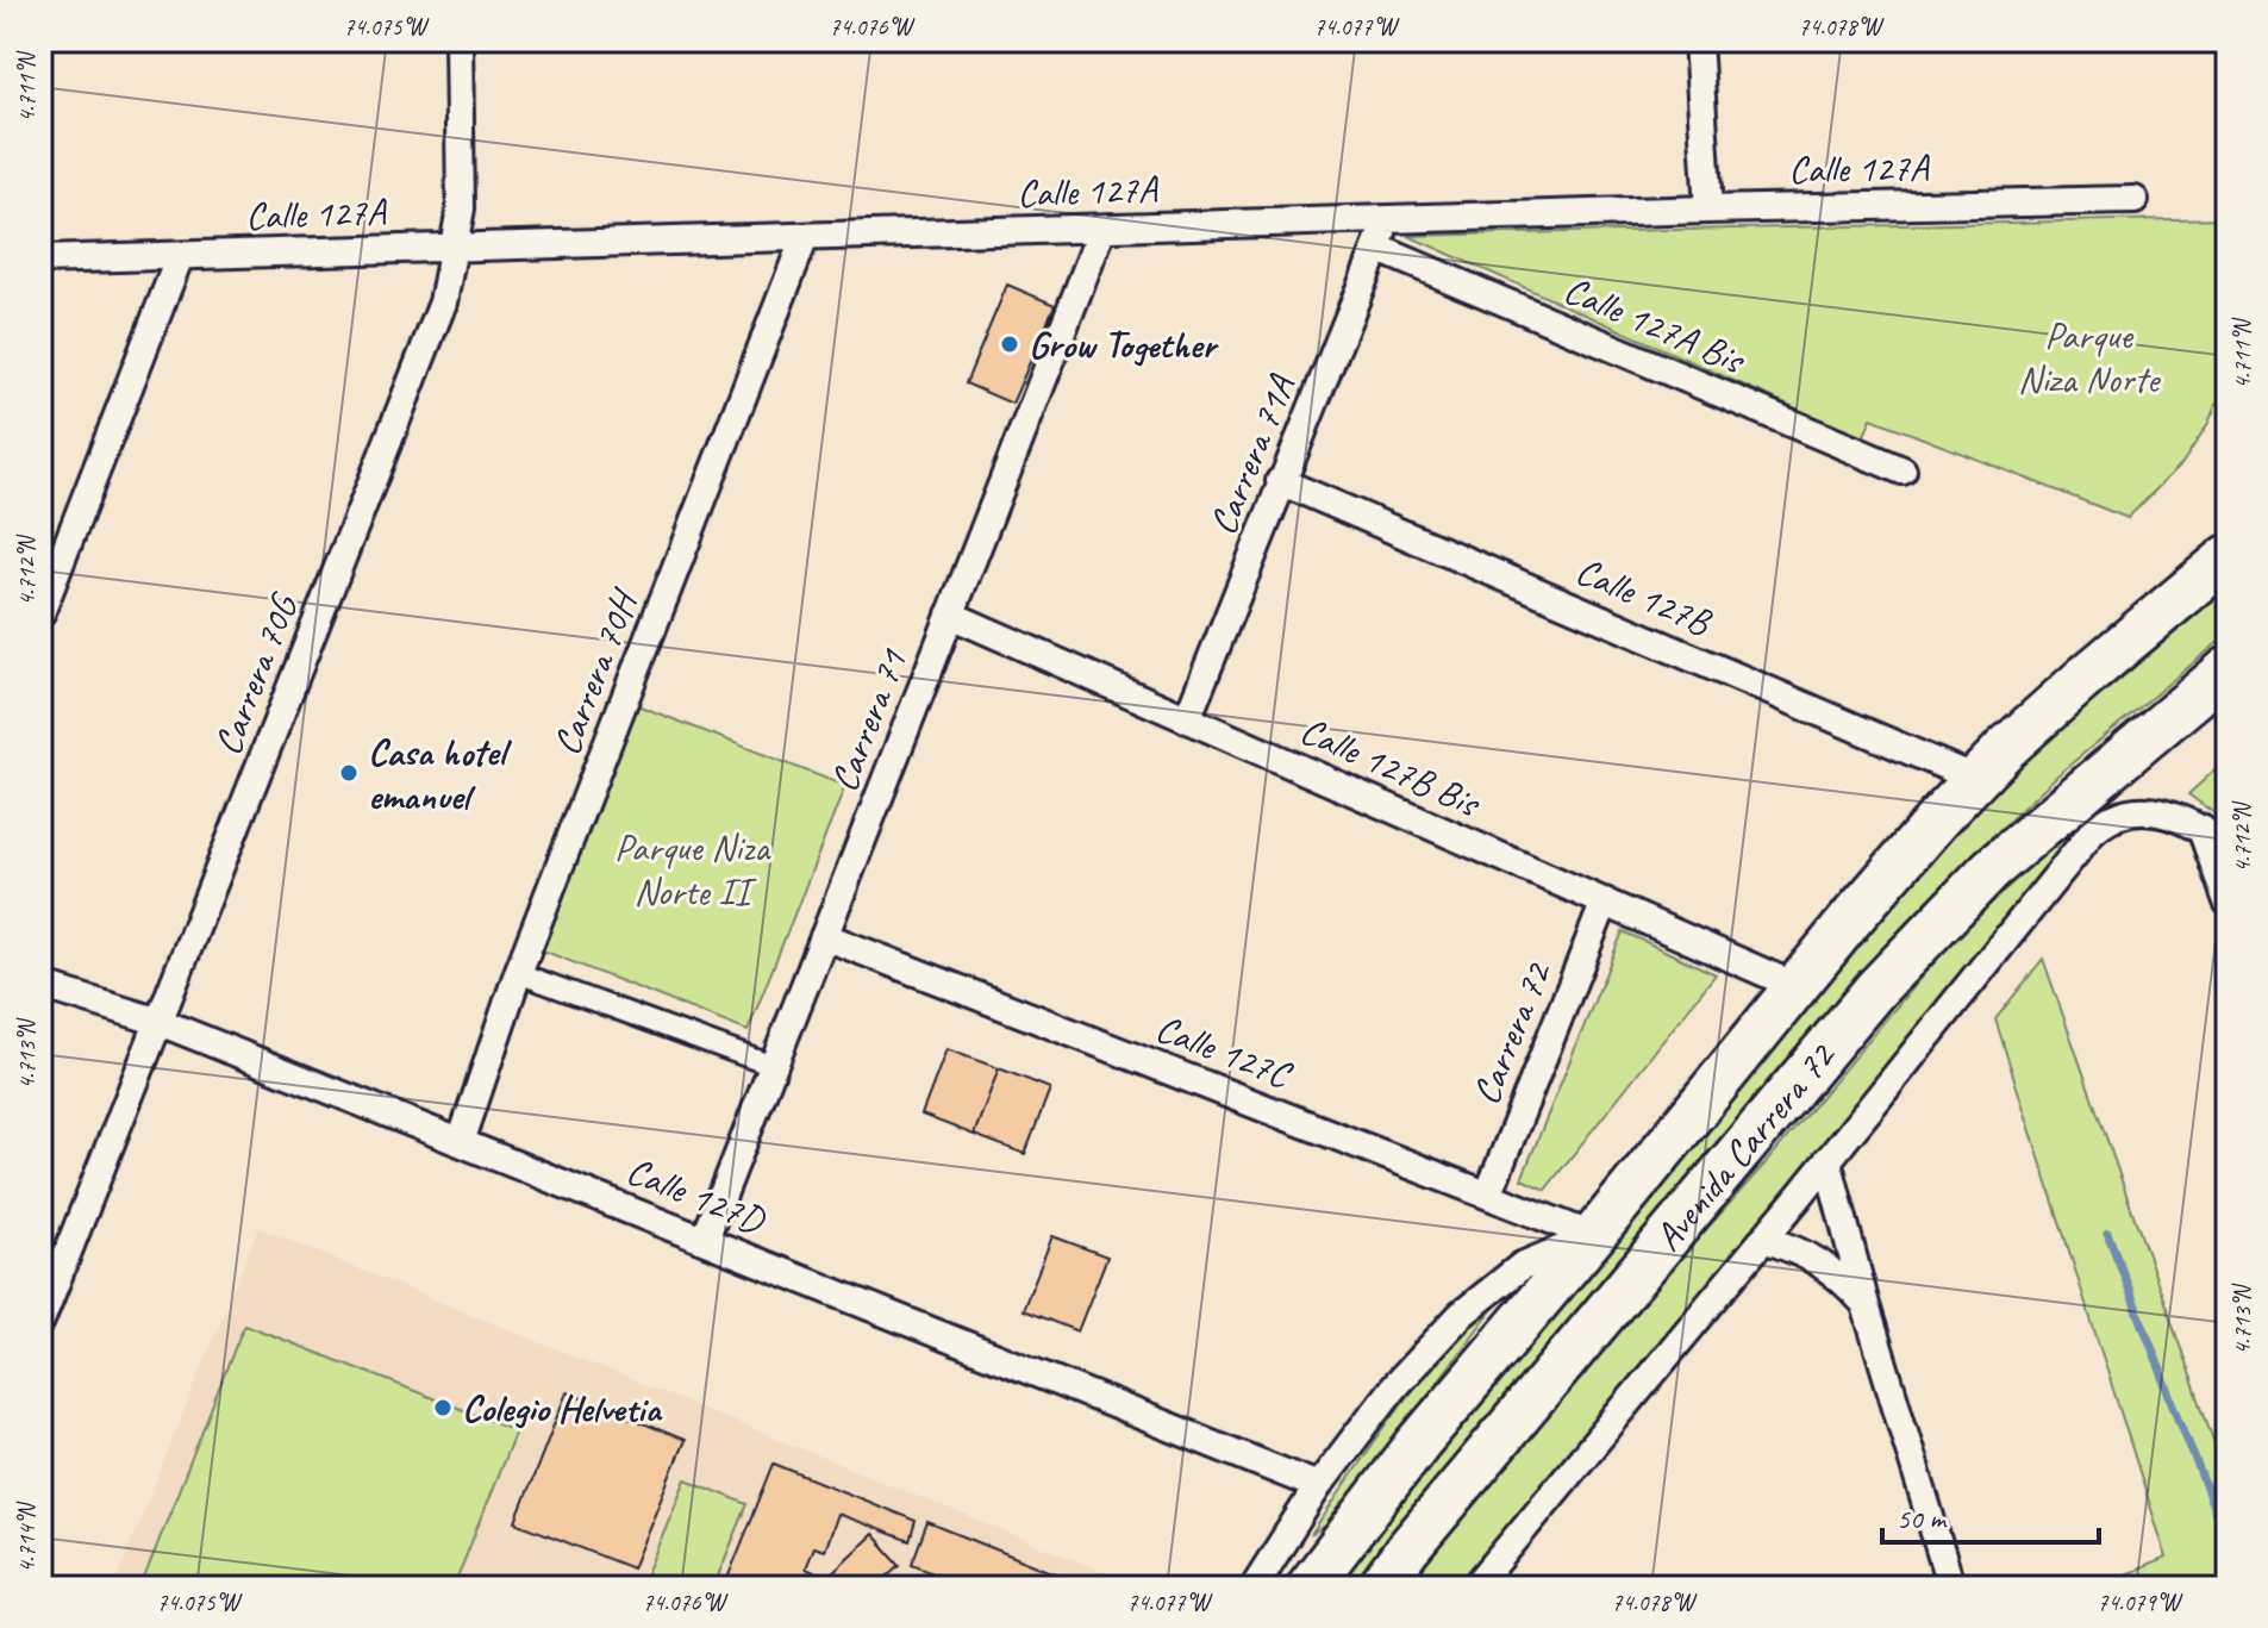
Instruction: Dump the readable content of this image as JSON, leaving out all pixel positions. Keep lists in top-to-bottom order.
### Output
{
  "streets": {
    "highway": ["Avenida Carrera 72"],
    "street": [
      "Calle 127A",
      "Calle 127A Bis",
      "Carrera 71A",
      "Calle 127B",
      "Carrera 70H",
      "Carrera 70G",
      "Carrera 71",
      "Calle 127B Bis",
      "Carrera 72",
      "Calle 127C",
      "Calle 127D"
    ]
  },
  "crossings": [
    ["Calle 127A", "Carrera 71A"],
    ["Calle 127A", "Carrera 70H"],
    ["Calle 127A", "Carrera 70G"],
    ["Calle 127A", "Carrera 71"],
    ["Calle 127A Bis", "Carrera 71A"],
    ["Carrera 71A", "Calle 127B"],
    ["Carrera 71A", "Calle 127B Bis"],
    ["Calle 127B", "Avenida Carrera 72"],
    ["Carrera 70H", "Calle 127D"],
    ["Carrera 70G", "Calle 127D"],
    ["Carrera 71", "Calle 127B Bis"],
    ["Carrera 71", "Calle 127C"],
    ["Carrera 71", "Calle 127D"],
    ["Calle 127B Bis", "Carrera 72"],
    ["Calle 127B Bis", "Avenida Carrera 72"],
    ["Carrera 72", "Calle 127C"],
    ["Calle 127C", "Avenida Carrera 72"],
    ["Avenida Carrera 72", "Calle 127D"]
  ],
  "parks": ["Parque Niza Norte", "Parque Niza Norte II"],
  "places": ["Grow Together", "Casa hotel emanuel", "Colegio Helvetia"],
  "scale_bar": "50 m",
  "coordinates": [
    "74.075°W",
    "74.076°W",
    "74.077°W",
    "74.078°W",
    "4.711°N",
    "4.712°N",
    "4.713°N",
    "4.714°N",
    "74.079°W"
  ]
}
